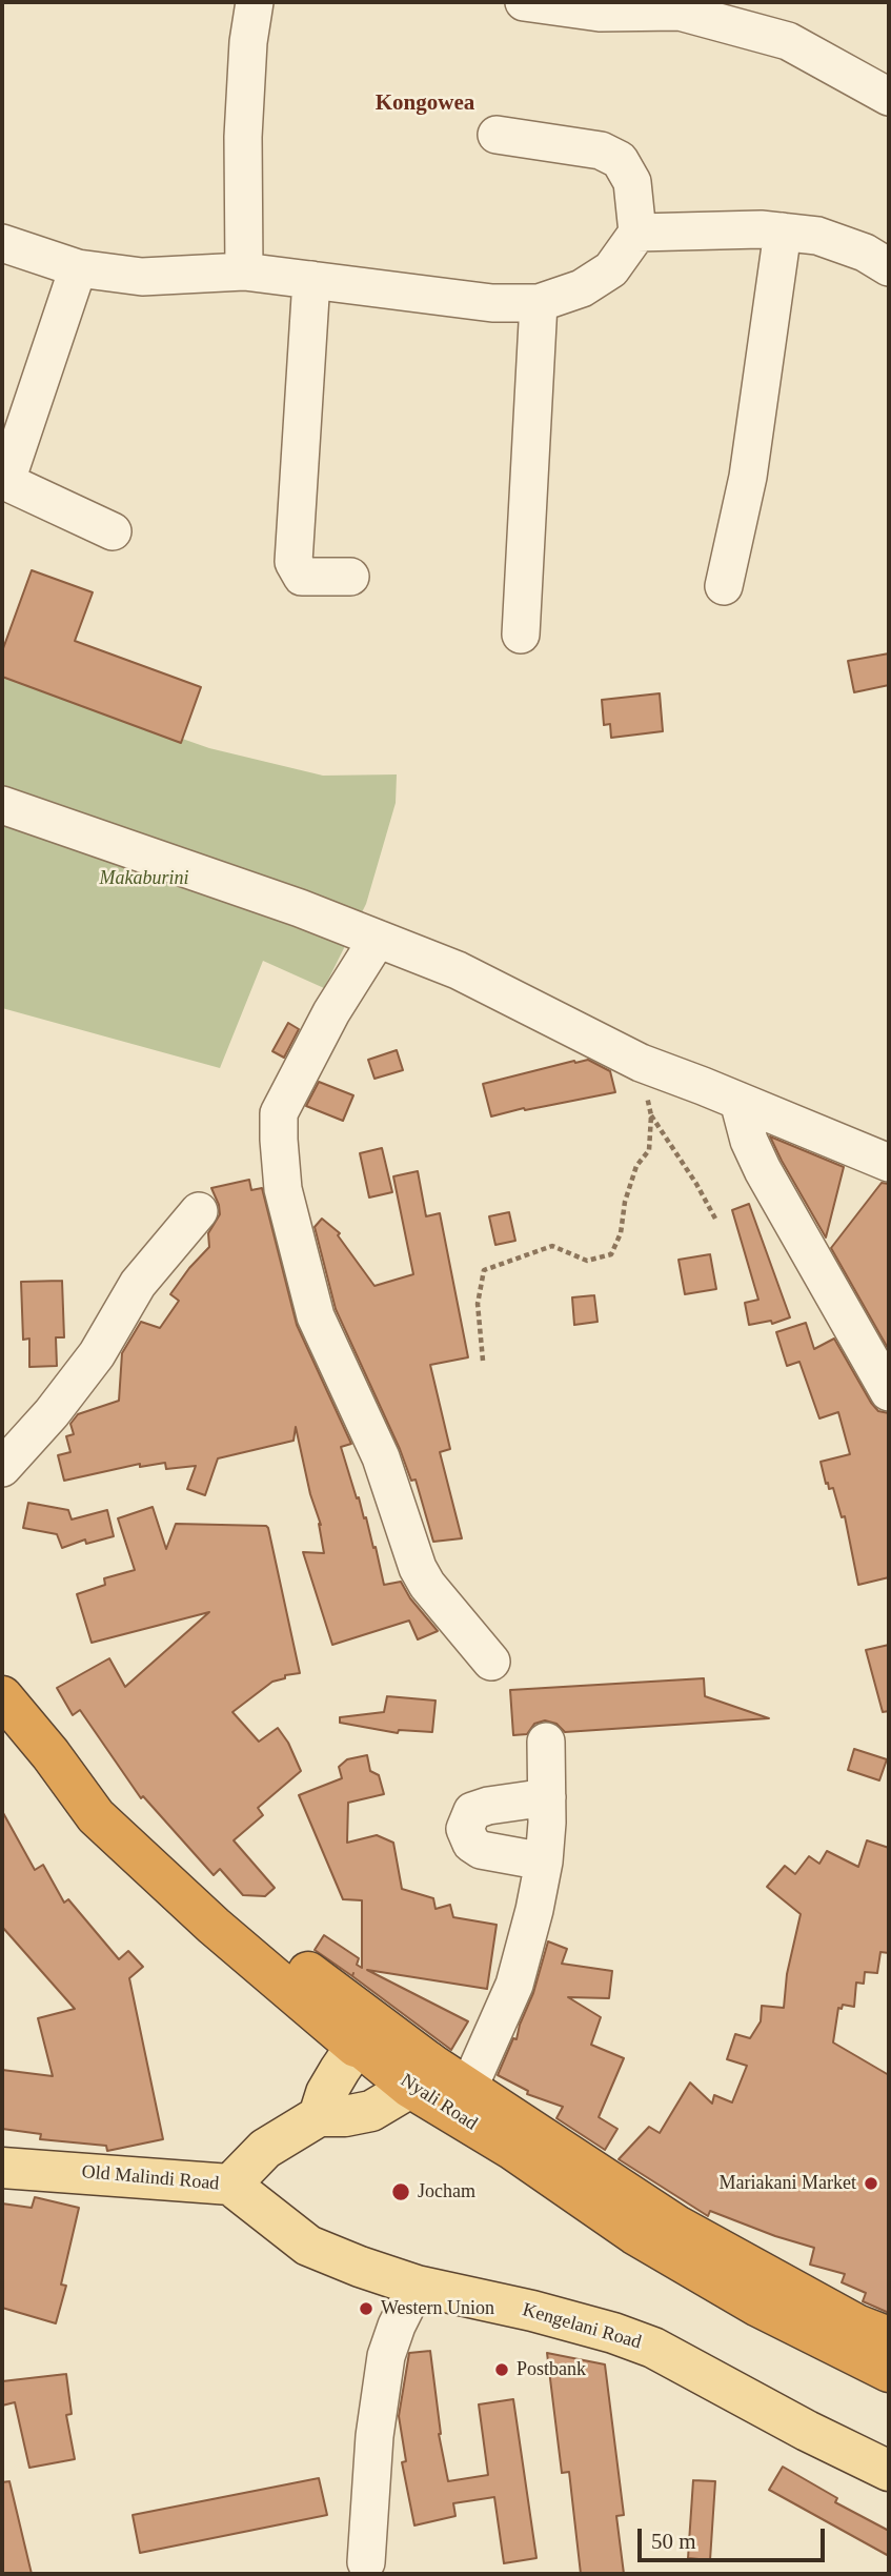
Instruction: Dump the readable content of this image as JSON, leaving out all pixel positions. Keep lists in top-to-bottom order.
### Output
{
  "streets": {
    "highway": ["Nyali Road"],
    "main road": ["Old Malindi Road", "Kengelani Road"]
  },
  "crossings": [
    ["Nyali Road", "Old Malindi Road"],
    ["Old Malindi Road", "Kengelani Road"]
  ],
  "districts": ["Kongowea"],
  "parks": ["Makaburini"],
  "places": [
    "Mariakani Market",
    "Jocham",
    "Western Union",
    "Postbank"
  ],
  "scale_bar": "50 m"
}
